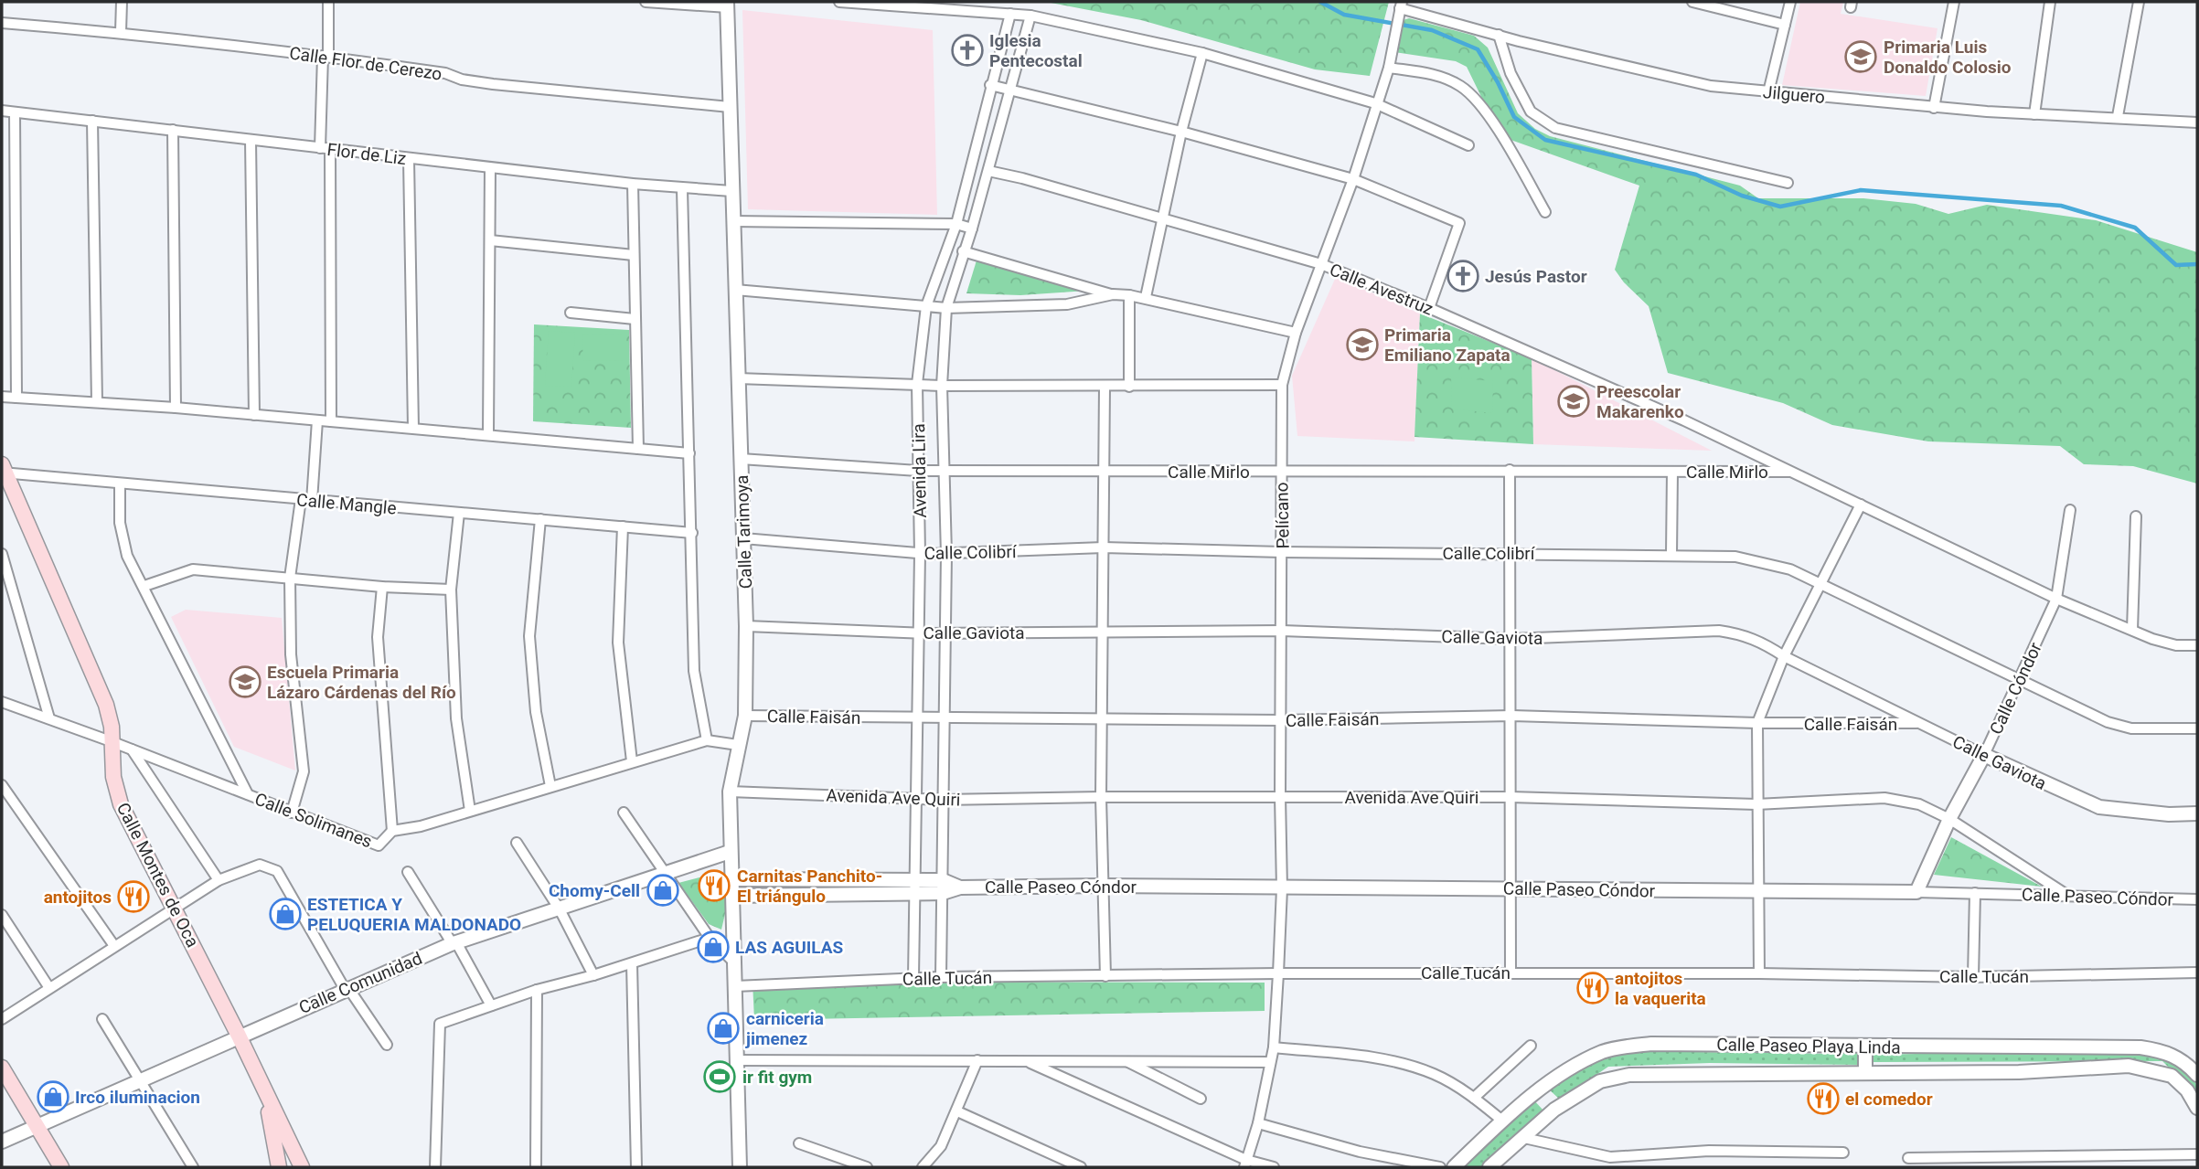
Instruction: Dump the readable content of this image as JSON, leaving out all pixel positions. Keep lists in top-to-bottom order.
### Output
{
  "streets": {
    "main road": ["Calle Montes de Oca"],
    "street": [
      "Calle Flor de Cerezo",
      "Jilguero",
      "Flor de Liz",
      "Calle Avestruz",
      "Avenida Lira",
      "Calle Mirlo",
      "Calle Mangle",
      "Pelícano",
      "Calle Tarimoya",
      "Calle Colibrí",
      "Calle Gaviota",
      "Calle Cóndor",
      "Calle Faisán",
      "Avenida Ave Quiri",
      "Calle Solimanes",
      "Calle Paseo Cóndor",
      "Calle Tucán",
      "Calle Comunidad",
      "Calle Paseo Playa Linda"
    ]
  },
  "crossings": [
    ["Calle Flor de Cerezo", "Calle Tarimoya"],
    ["Jilguero", "Pelícano"],
    ["Flor de Liz", "Calle Tarimoya"],
    ["Calle Avestruz", "Avenida Lira"],
    ["Calle Avestruz", "Calle Mirlo"],
    ["Calle Avestruz", "Pelícano"],
    ["Calle Avestruz", "Calle Cóndor"],
    ["Avenida Lira", "Calle Mirlo"],
    ["Avenida Lira", "Calle Colibrí"],
    ["Avenida Lira", "Calle Gaviota"],
    ["Avenida Lira", "Calle Faisán"],
    ["Avenida Lira", "Avenida Ave Quiri"],
    ["Avenida Lira", "Calle Paseo Cóndor"],
    ["Avenida Lira", "Calle Tucán"],
    ["Calle Mirlo", "Pelícano"],
    ["Calle Mirlo", "Calle Tarimoya"],
    ["Calle Mangle", "Calle Montes de Oca"],
    ["Pelícano", "Calle Colibrí"],
    ["Pelícano", "Calle Gaviota"],
    ["Pelícano", "Calle Faisán"],
    ["Pelícano", "Avenida Ave Quiri"],
    ["Pelícano", "Calle Paseo Cóndor"],
    ["Pelícano", "Calle Tucán"],
    ["Calle Tarimoya", "Calle Colibrí"],
    ["Calle Tarimoya", "Calle Gaviota"],
    ["Calle Tarimoya", "Calle Faisán"],
    ["Calle Tarimoya", "Avenida Ave Quiri"],
    ["Calle Tarimoya", "Calle Solimanes"],
    ["Calle Tarimoya", "Calle Paseo Cóndor"],
    ["Calle Tarimoya", "Calle Tucán"],
    ["Calle Tarimoya", "Calle Comunidad"],
    ["Calle Colibrí", "Calle Cóndor"],
    ["Calle Gaviota", "Calle Cóndor"],
    ["Calle Gaviota", "Calle Faisán"],
    ["Calle Cóndor", "Avenida Ave Quiri"],
    ["Calle Cóndor", "Calle Paseo Cóndor"],
    ["Avenida Ave Quiri", "Calle Paseo Cóndor"],
    ["Calle Solimanes", "Calle Montes de Oca"],
    ["Calle Montes de Oca", "Calle Comunidad"]
  ],
  "places": {
    "church": ["Iglesia Pentecostal", "Jesús Pastor"],
    "school or university": [
      "Primaria Luis Donaldo Colosio",
      "Primaria Emiliano Zapata",
      "Preescolar Makarenko",
      "Escuela Primaria Lázaro Cárdenas del Río"
    ],
    "restaurant": [
      "Carnitas Panchito- El triángulo",
      "antojitos",
      "antojitos la vaquerita",
      "el comedor"
    ],
    "shop": [
      "Chomy-Cell",
      "ESTETICA Y PELUQUERIA MALDONADO",
      "LAS AGUILAS",
      "carniceria jimenez",
      "Irco iluminacion"
    ],
    "sports": ["ir fit gym"]
  }
}
